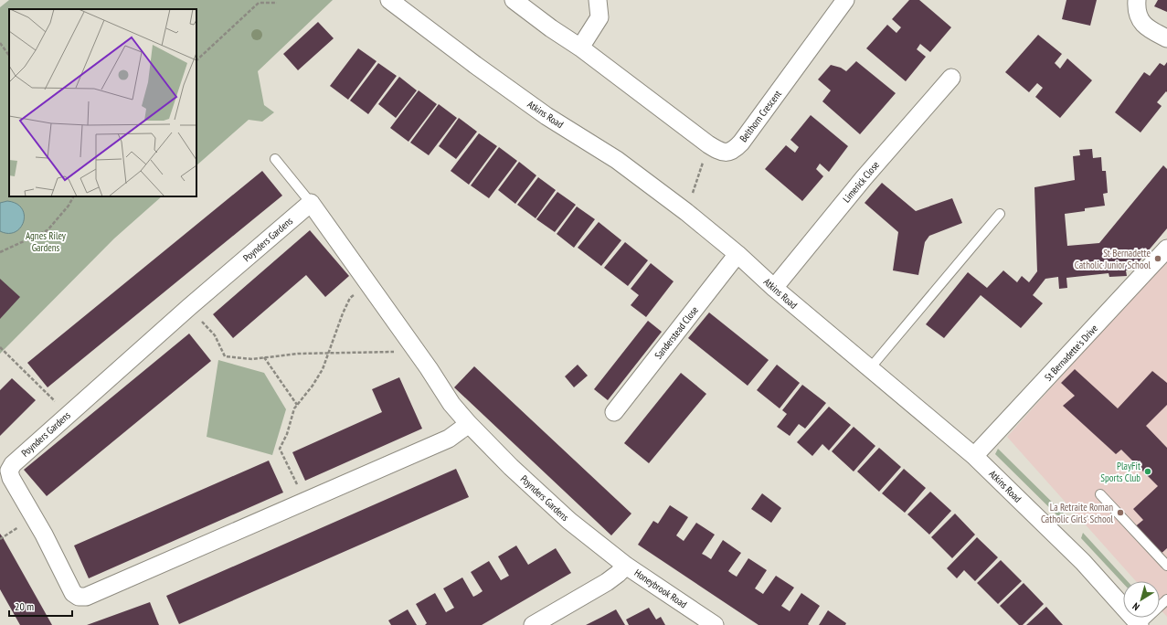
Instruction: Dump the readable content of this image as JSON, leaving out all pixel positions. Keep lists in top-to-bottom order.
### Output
{
  "streets": {
    "street": [
      "Atkins Road",
      "Belthorn Crescent",
      "Limerick Close",
      "Poynders Gardens",
      "Sanderstead Close",
      "St Bernadette's Drive",
      "Honeybrook Road"
    ]
  },
  "crossings": [
    ["Atkins Road", "Limerick Close"],
    ["Atkins Road", "Sanderstead Close"],
    ["Atkins Road", "St Bernadette's Drive"],
    ["Poynders Gardens", "Honeybrook Road"]
  ],
  "parks": ["Agnes Riley Gardens"],
  "places": ["St Bernadette Catholic Junior School", "PlayFit Sports Club", "La Retraite Roman Catholic Girls' School"],
  "scale_bar": "20 m",
  "north": "bottom left"
}
